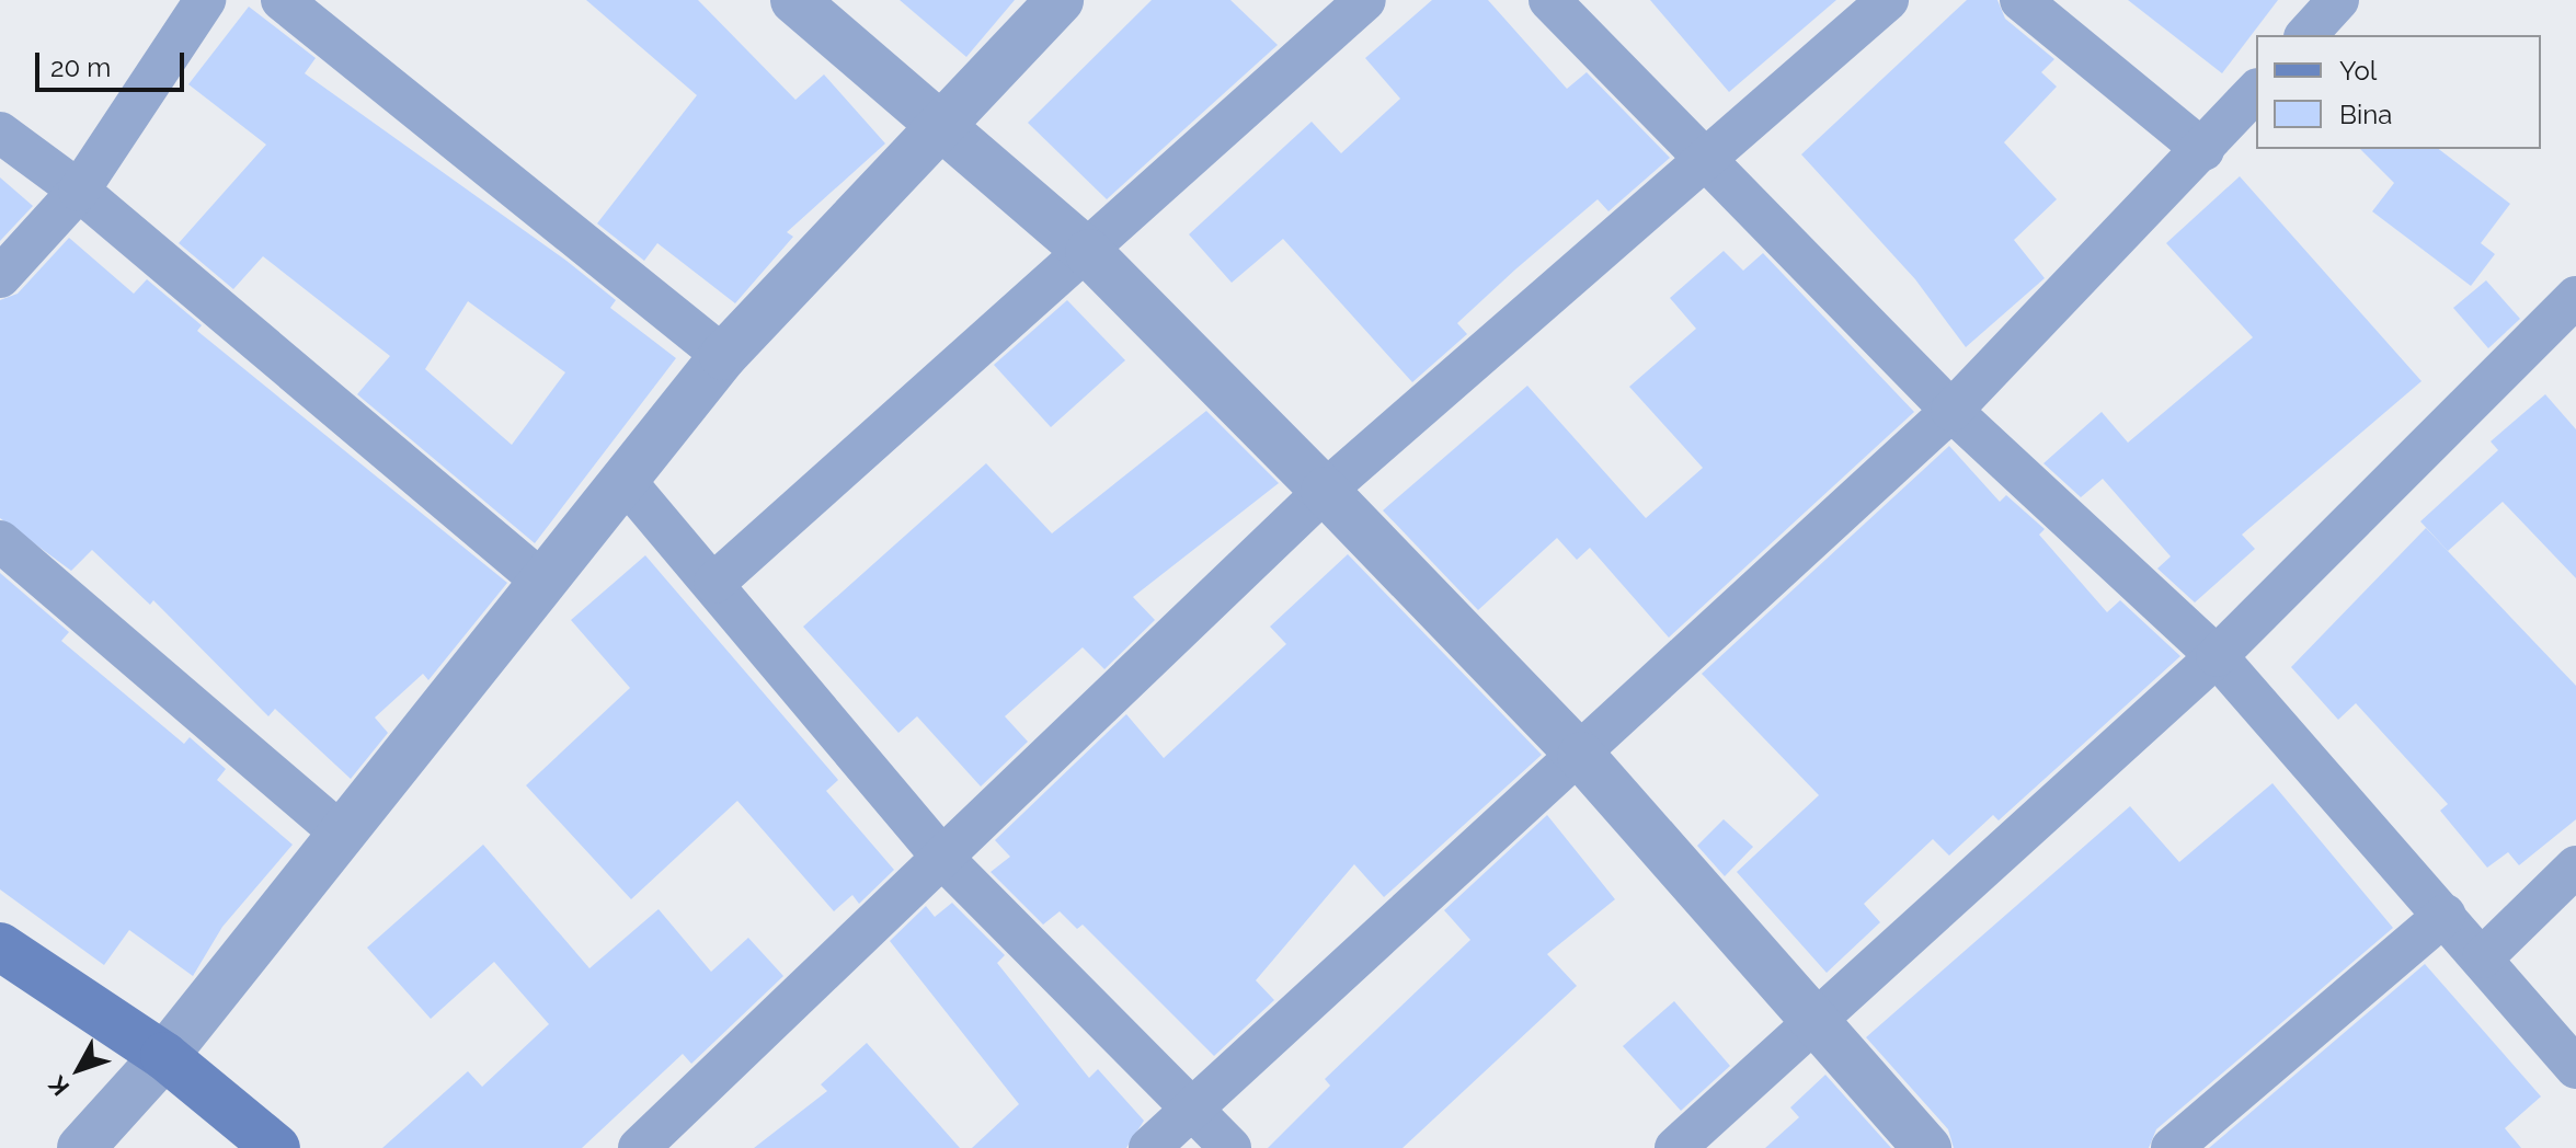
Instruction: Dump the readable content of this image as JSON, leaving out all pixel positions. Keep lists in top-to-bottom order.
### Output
{
  "legend": ["Yol", "Bina"],
  "scale_bar": "20 m",
  "north": "bottom left"
}
